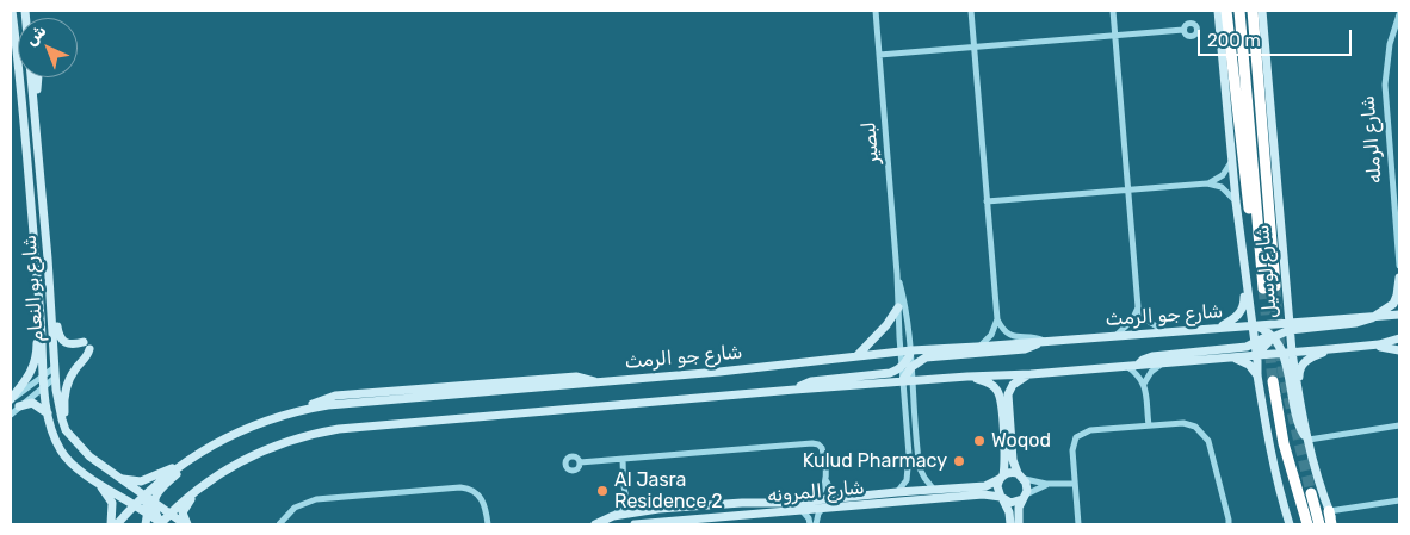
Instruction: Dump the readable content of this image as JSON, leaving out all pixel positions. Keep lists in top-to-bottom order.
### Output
{
  "streets": {
    "highway": ["شارع لوسيل"],
    "main road": ["شارع بو النعام", "شارع جو الرمث", "شارع المرونه"],
    "street": ["شارع الرمله", "لبصير"]
  },
  "crossings": [
    ["لبصير", "شارع جو الرمث"],
    ["لبصير", "شارع المرونه"],
    ["شارع لوسيل", "شارع جو الرمث"],
    ["شارع بو النعام", "شارع جو الرمث"]
  ],
  "places": ["Woqod", "Kulud Pharmacy", "Al Jasra Residence 2"],
  "scale_bar": "200 m",
  "north": "top left"
}
